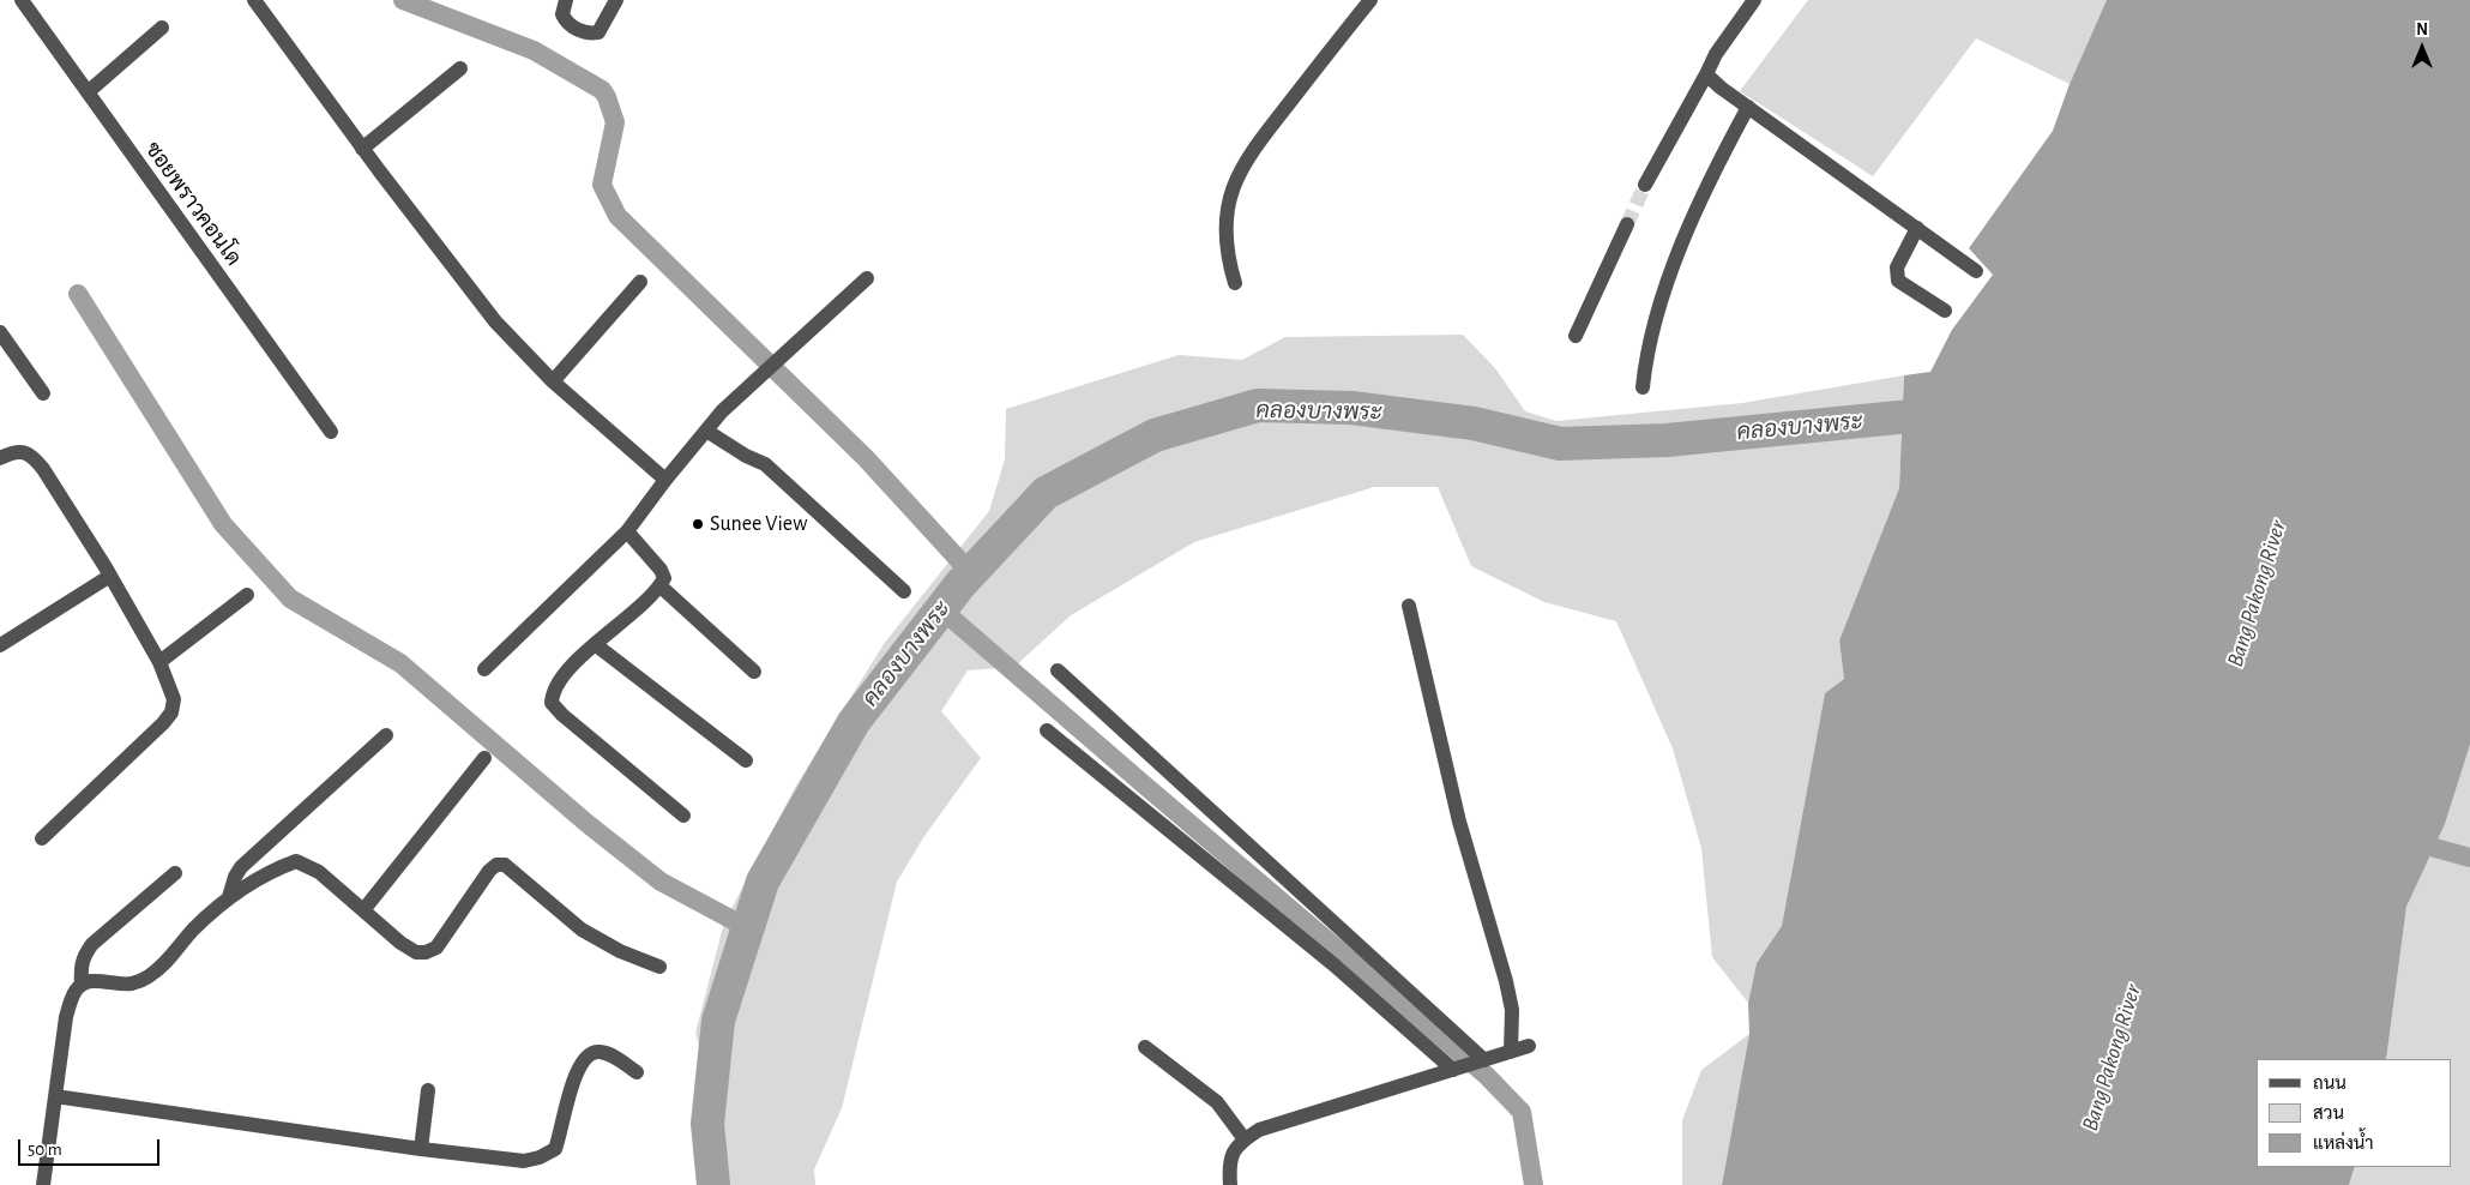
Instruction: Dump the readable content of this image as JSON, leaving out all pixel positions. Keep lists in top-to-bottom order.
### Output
{
  "streets": {
    "street": ["ซอยพราวคอนโด"]
  },
  "water": ["คลองบางพระ", "Bang Pakong River"],
  "places": ["Sunee View"],
  "legend": ["ถนน", "สวน", "แหล่งน้ำ"],
  "scale_bar": "50 m",
  "north": "top"
}
